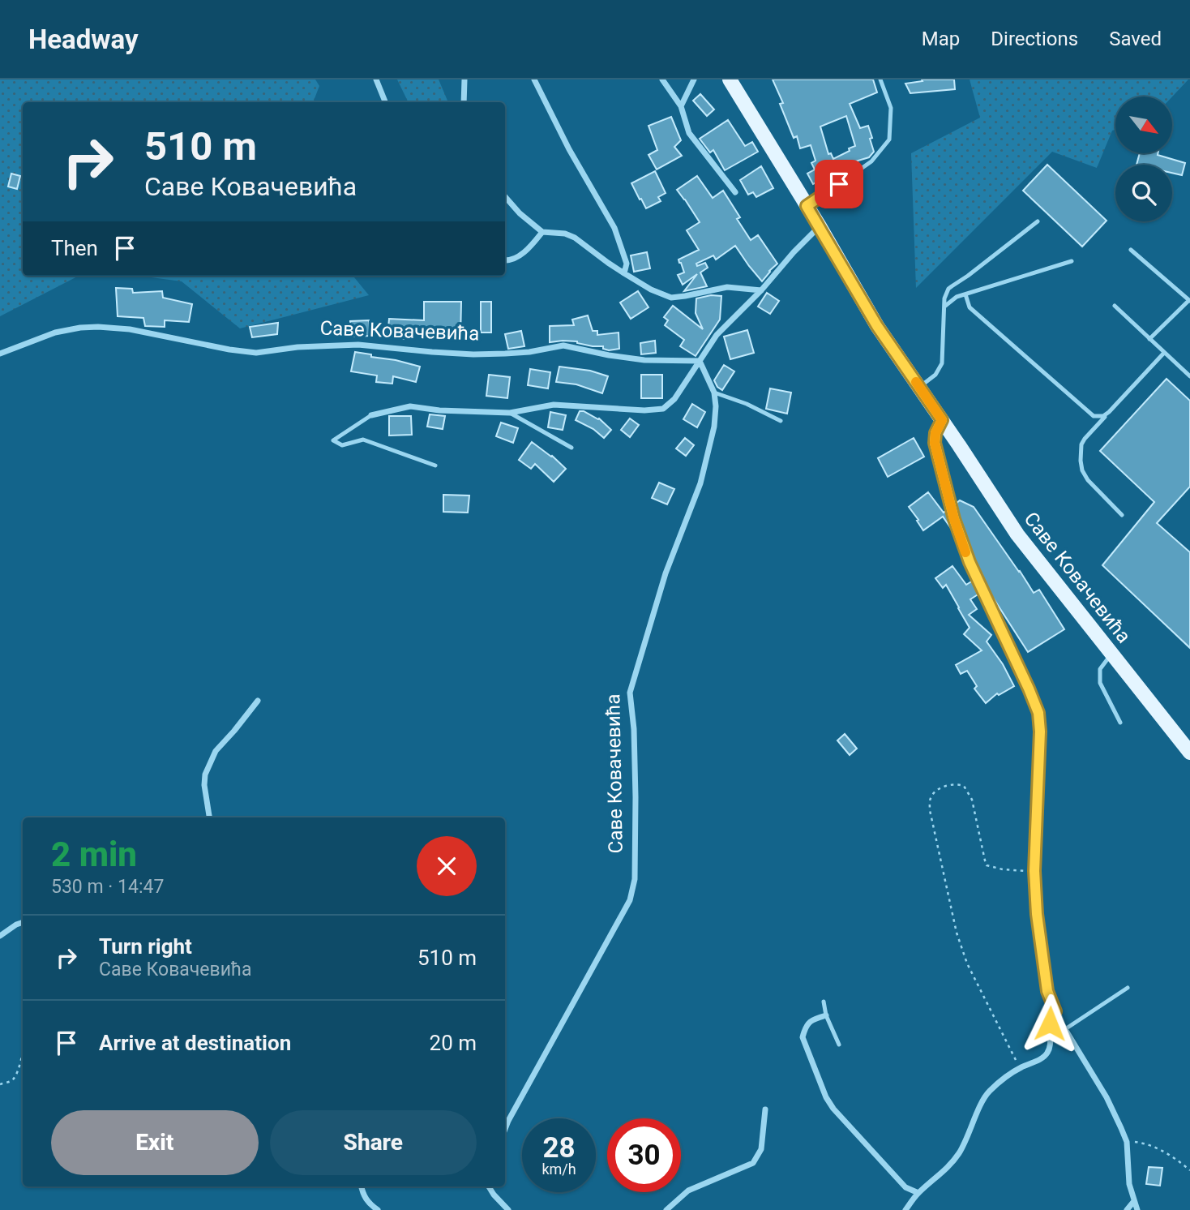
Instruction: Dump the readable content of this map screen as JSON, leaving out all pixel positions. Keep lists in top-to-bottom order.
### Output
{
  "streets": {
    "main road": ["Саве Ковачевића"]
  },
  "north": "bottom right",
  "page": {
    "header": "Headway",
    "nav": ["Map", "Directions", "Saved"],
    "turn": ["510 m", "Саве Ковачевића"],
    "then": "Then",
    "heading": ["2 min", "530 m · 14:47"],
    "list": [
      {
        "name": "Turn right",
        "note": "Саве Ковачевића",
        "value": "510 m"
      },
      {
        "name": "Arrive at destination",
        "value": "20 m"
      }
    ],
    "buttons": ["Exit", "Share"],
    "speed": "28 km/h",
    "limit": "30"
  }
}
